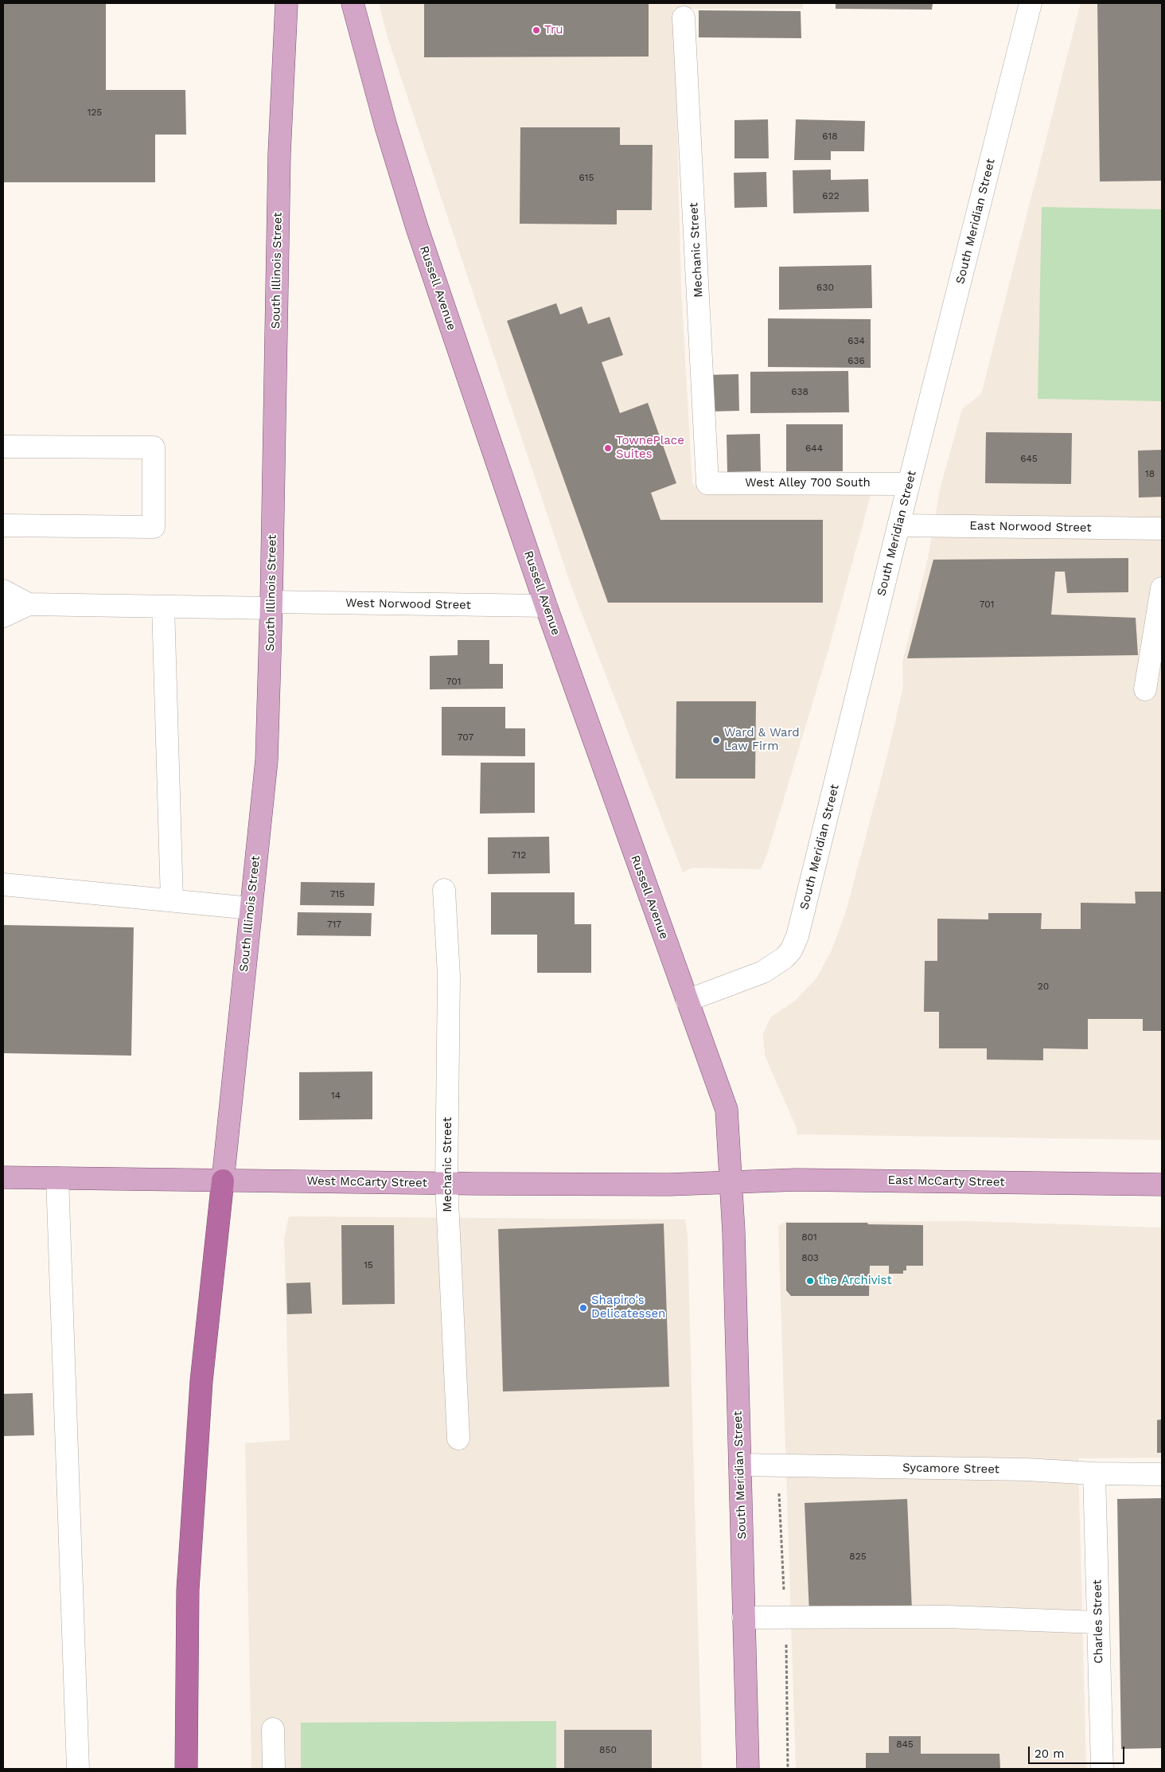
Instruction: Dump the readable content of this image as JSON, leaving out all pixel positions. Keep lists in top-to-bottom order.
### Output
{
  "streets": {
    "main road": [
      "South Meridian Street",
      "South Illinois Street",
      "Russell Avenue",
      "East McCarty Street",
      "West McCarty Street"
    ],
    "street": [
      "Mechanic Street",
      "West Alley 700 South",
      "East Norwood Street",
      "West Norwood Street",
      "Sycamore Street",
      "Charles Street"
    ]
  },
  "crossings": [
    ["South Meridian Street", "Russell Avenue"],
    ["South Meridian Street", "West Alley 700 South"],
    ["South Meridian Street", "East Norwood Street"],
    ["South Meridian Street", "East McCarty Street"],
    ["South Meridian Street", "West McCarty Street"],
    ["South Meridian Street", "Sycamore Street"],
    ["Mechanic Street", "West Alley 700 South"],
    ["Mechanic Street", "West McCarty Street"],
    ["South Illinois Street", "West Norwood Street"],
    ["South Illinois Street", "West McCarty Street"],
    ["Russell Avenue", "West Norwood Street"],
    ["Russell Avenue", "East McCarty Street"],
    ["Russell Avenue", "West McCarty Street"],
    ["East McCarty Street", "West McCarty Street"],
    ["Sycamore Street", "Charles Street"]
  ],
  "places": [
    "Tru",
    "TownePlace Suites",
    "Ward & Ward Law Firm",
    "the Archivist",
    "Shapiro's Delicatessen"
  ],
  "house_numbers": [
    "125",
    "618",
    "615",
    "622",
    "630",
    "634",
    "636",
    "638",
    "644",
    "645",
    "18",
    "701",
    "701",
    "707",
    "712",
    "715",
    "717",
    "20",
    "14",
    "801",
    "803",
    "15",
    "825",
    "845",
    "850"
  ],
  "scale_bar": "20 m"
}
